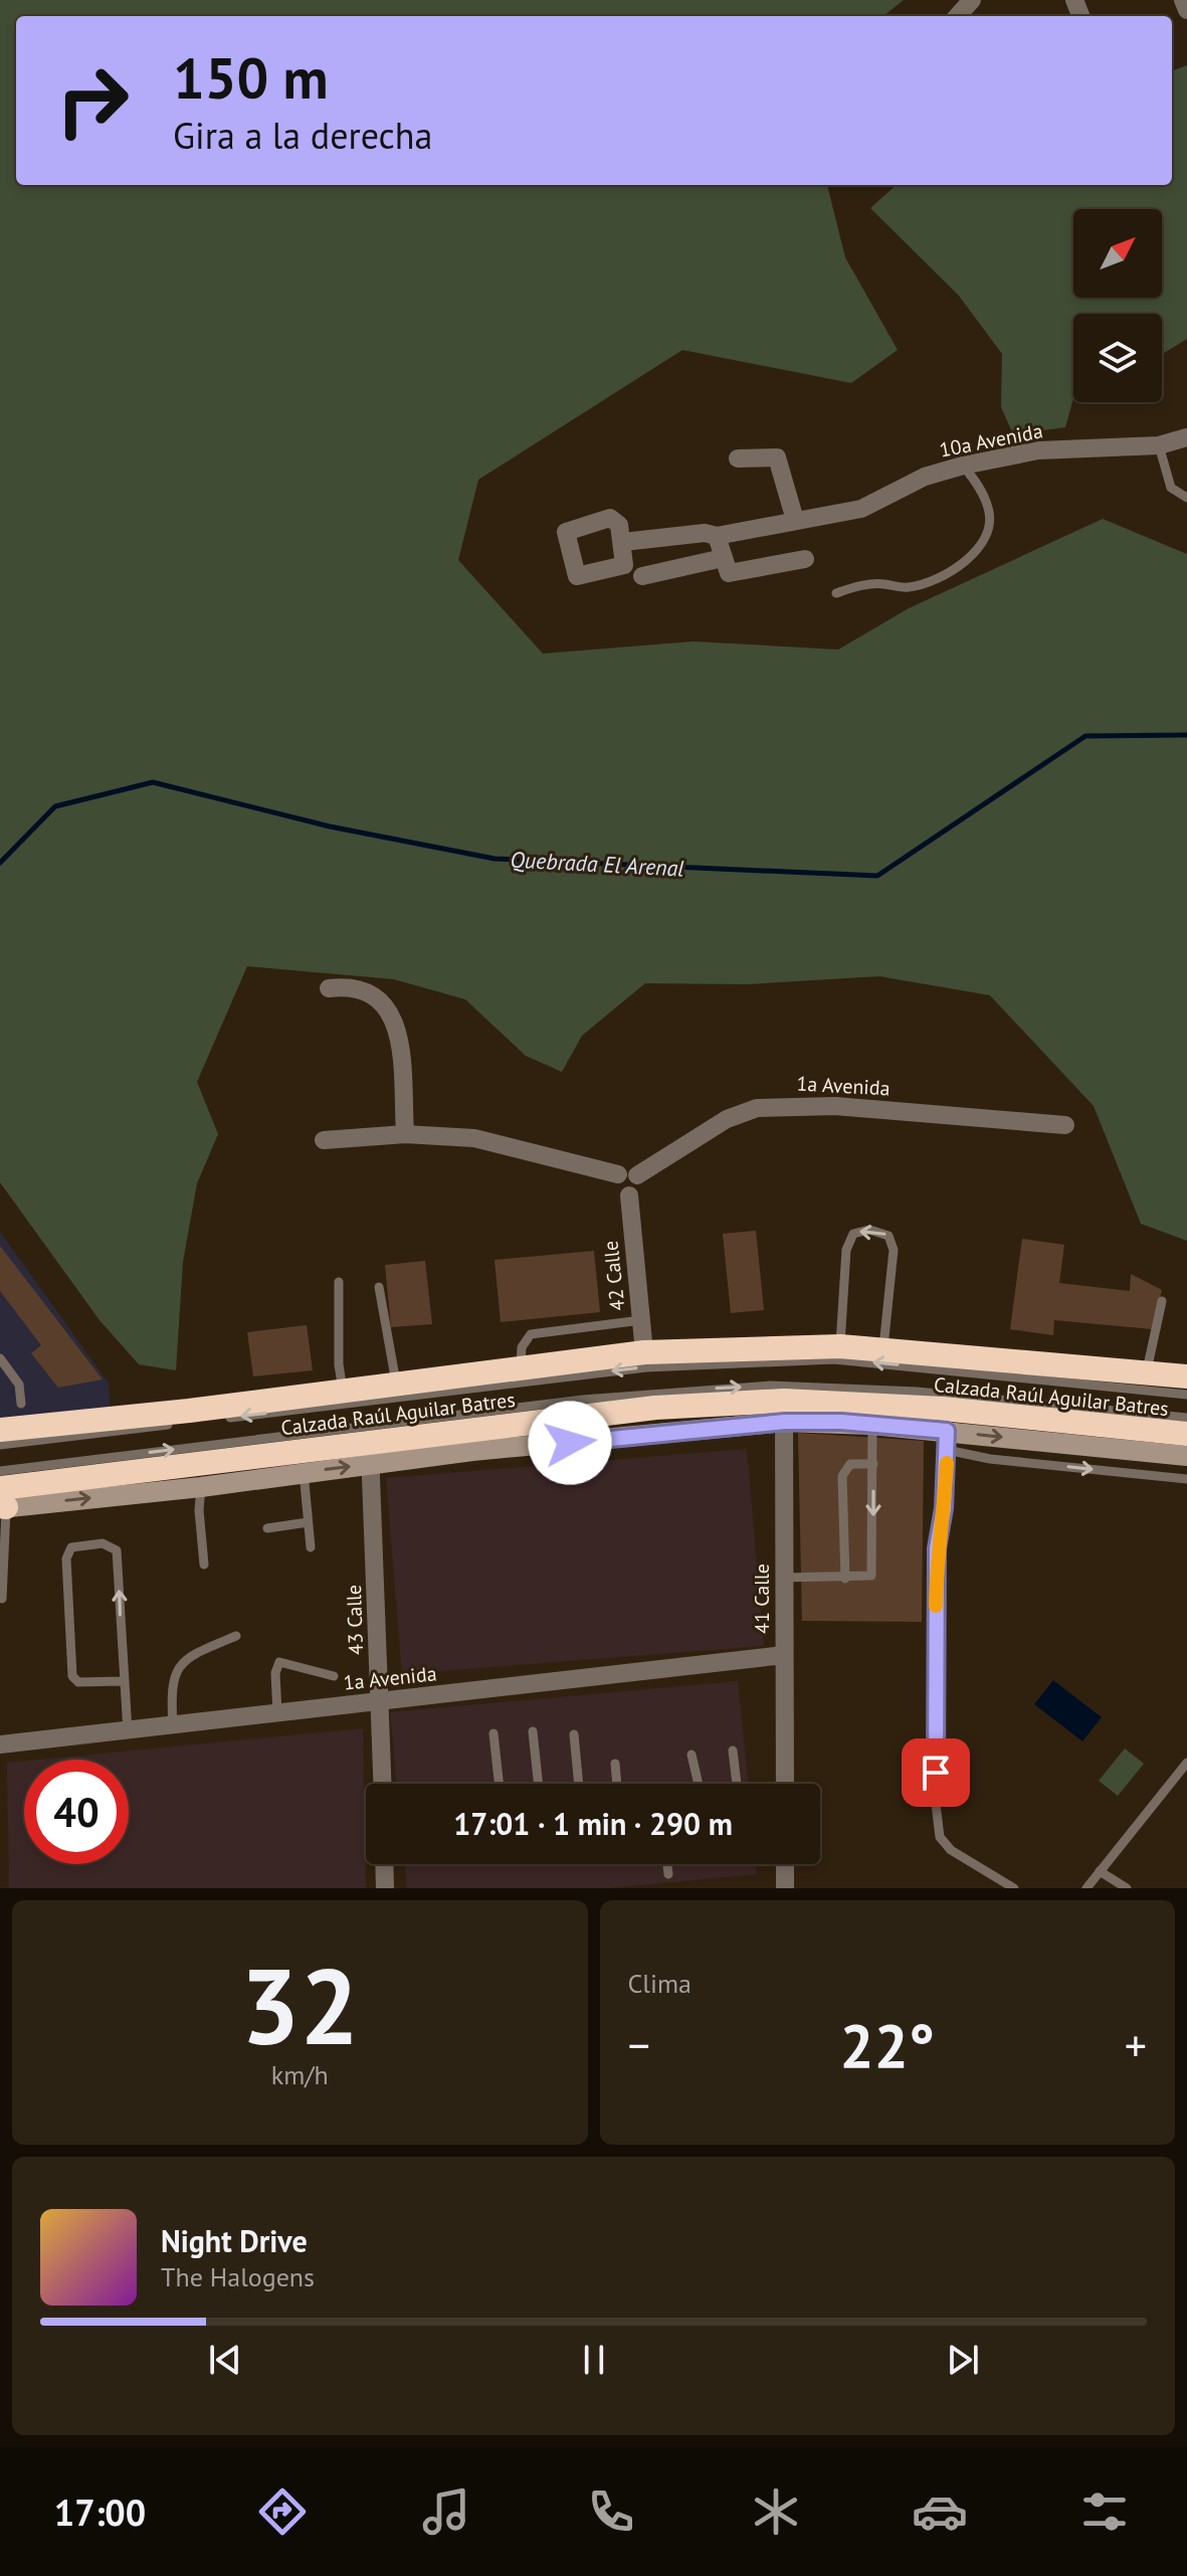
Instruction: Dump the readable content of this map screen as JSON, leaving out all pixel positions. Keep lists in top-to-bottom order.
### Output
{
  "streets": {
    "highway": ["Calzada Raúl Aguilar Batres"],
    "street": [
      "10a Avenida",
      "1a Avenida",
      "42 Calle",
      "41 Calle",
      "43 Calle"
    ]
  },
  "crossings": [
    ["1a Avenida", "42 Calle"],
    ["1a Avenida", "41 Calle"],
    ["1a Avenida", "43 Calle"],
    ["42 Calle", "Calzada Raúl Aguilar Batres"],
    ["Calzada Raúl Aguilar Batres", "41 Calle"],
    ["Calzada Raúl Aguilar Batres", "43 Calle"]
  ],
  "water": ["Quebrada El Arenal"],
  "north": "top right",
  "page": {
    "turn": ["150 m", "Gira a la derecha"],
    "limit": "40",
    "trip": "17:01 · 1 min · 290 m",
    "tile": [
      ["32", "km/h"],
      "Clima"
    ],
    "heat": ["−", "22°", "+"],
    "song": ["Night Drive", "The Halogens"],
    "tabs": "17:00"
  }
}
